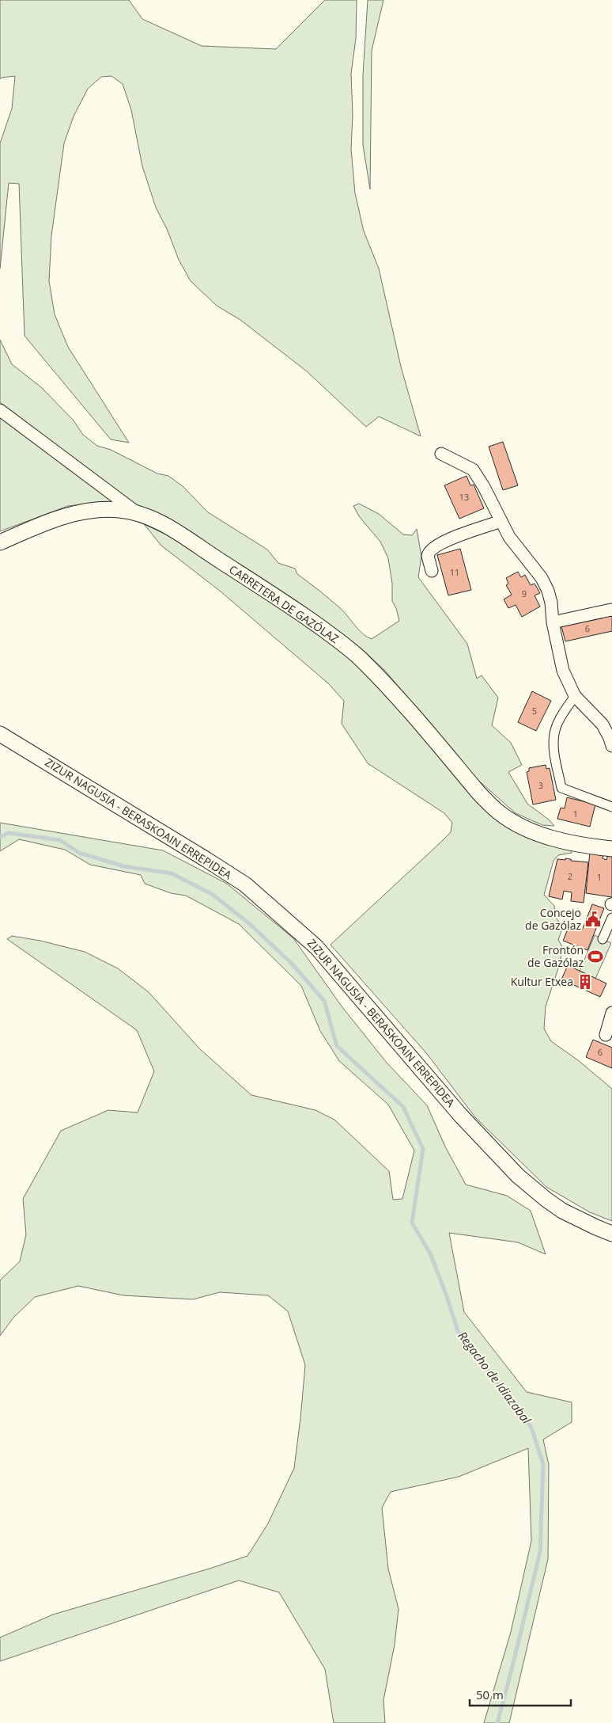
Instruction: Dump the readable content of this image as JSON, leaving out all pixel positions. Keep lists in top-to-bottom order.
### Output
{
  "streets": {
    "street": ["CARRETERA DE GAZÓLAZ", "ZIZUR NAGUSIA - BERASKOAIN ERREPIDEA"]
  },
  "water": ["Regacho de Idiazabal"],
  "places": {
    "public building": ["Concejo de Gazólaz"],
    "sports": ["Frontón de Gazólaz"],
    "building": ["Kultur Etxea"]
  },
  "house_numbers": [
    "13",
    "11",
    "9",
    "6",
    "5",
    "3",
    "1",
    "2",
    "1",
    "6"
  ],
  "scale_bar": "50 m"
}
